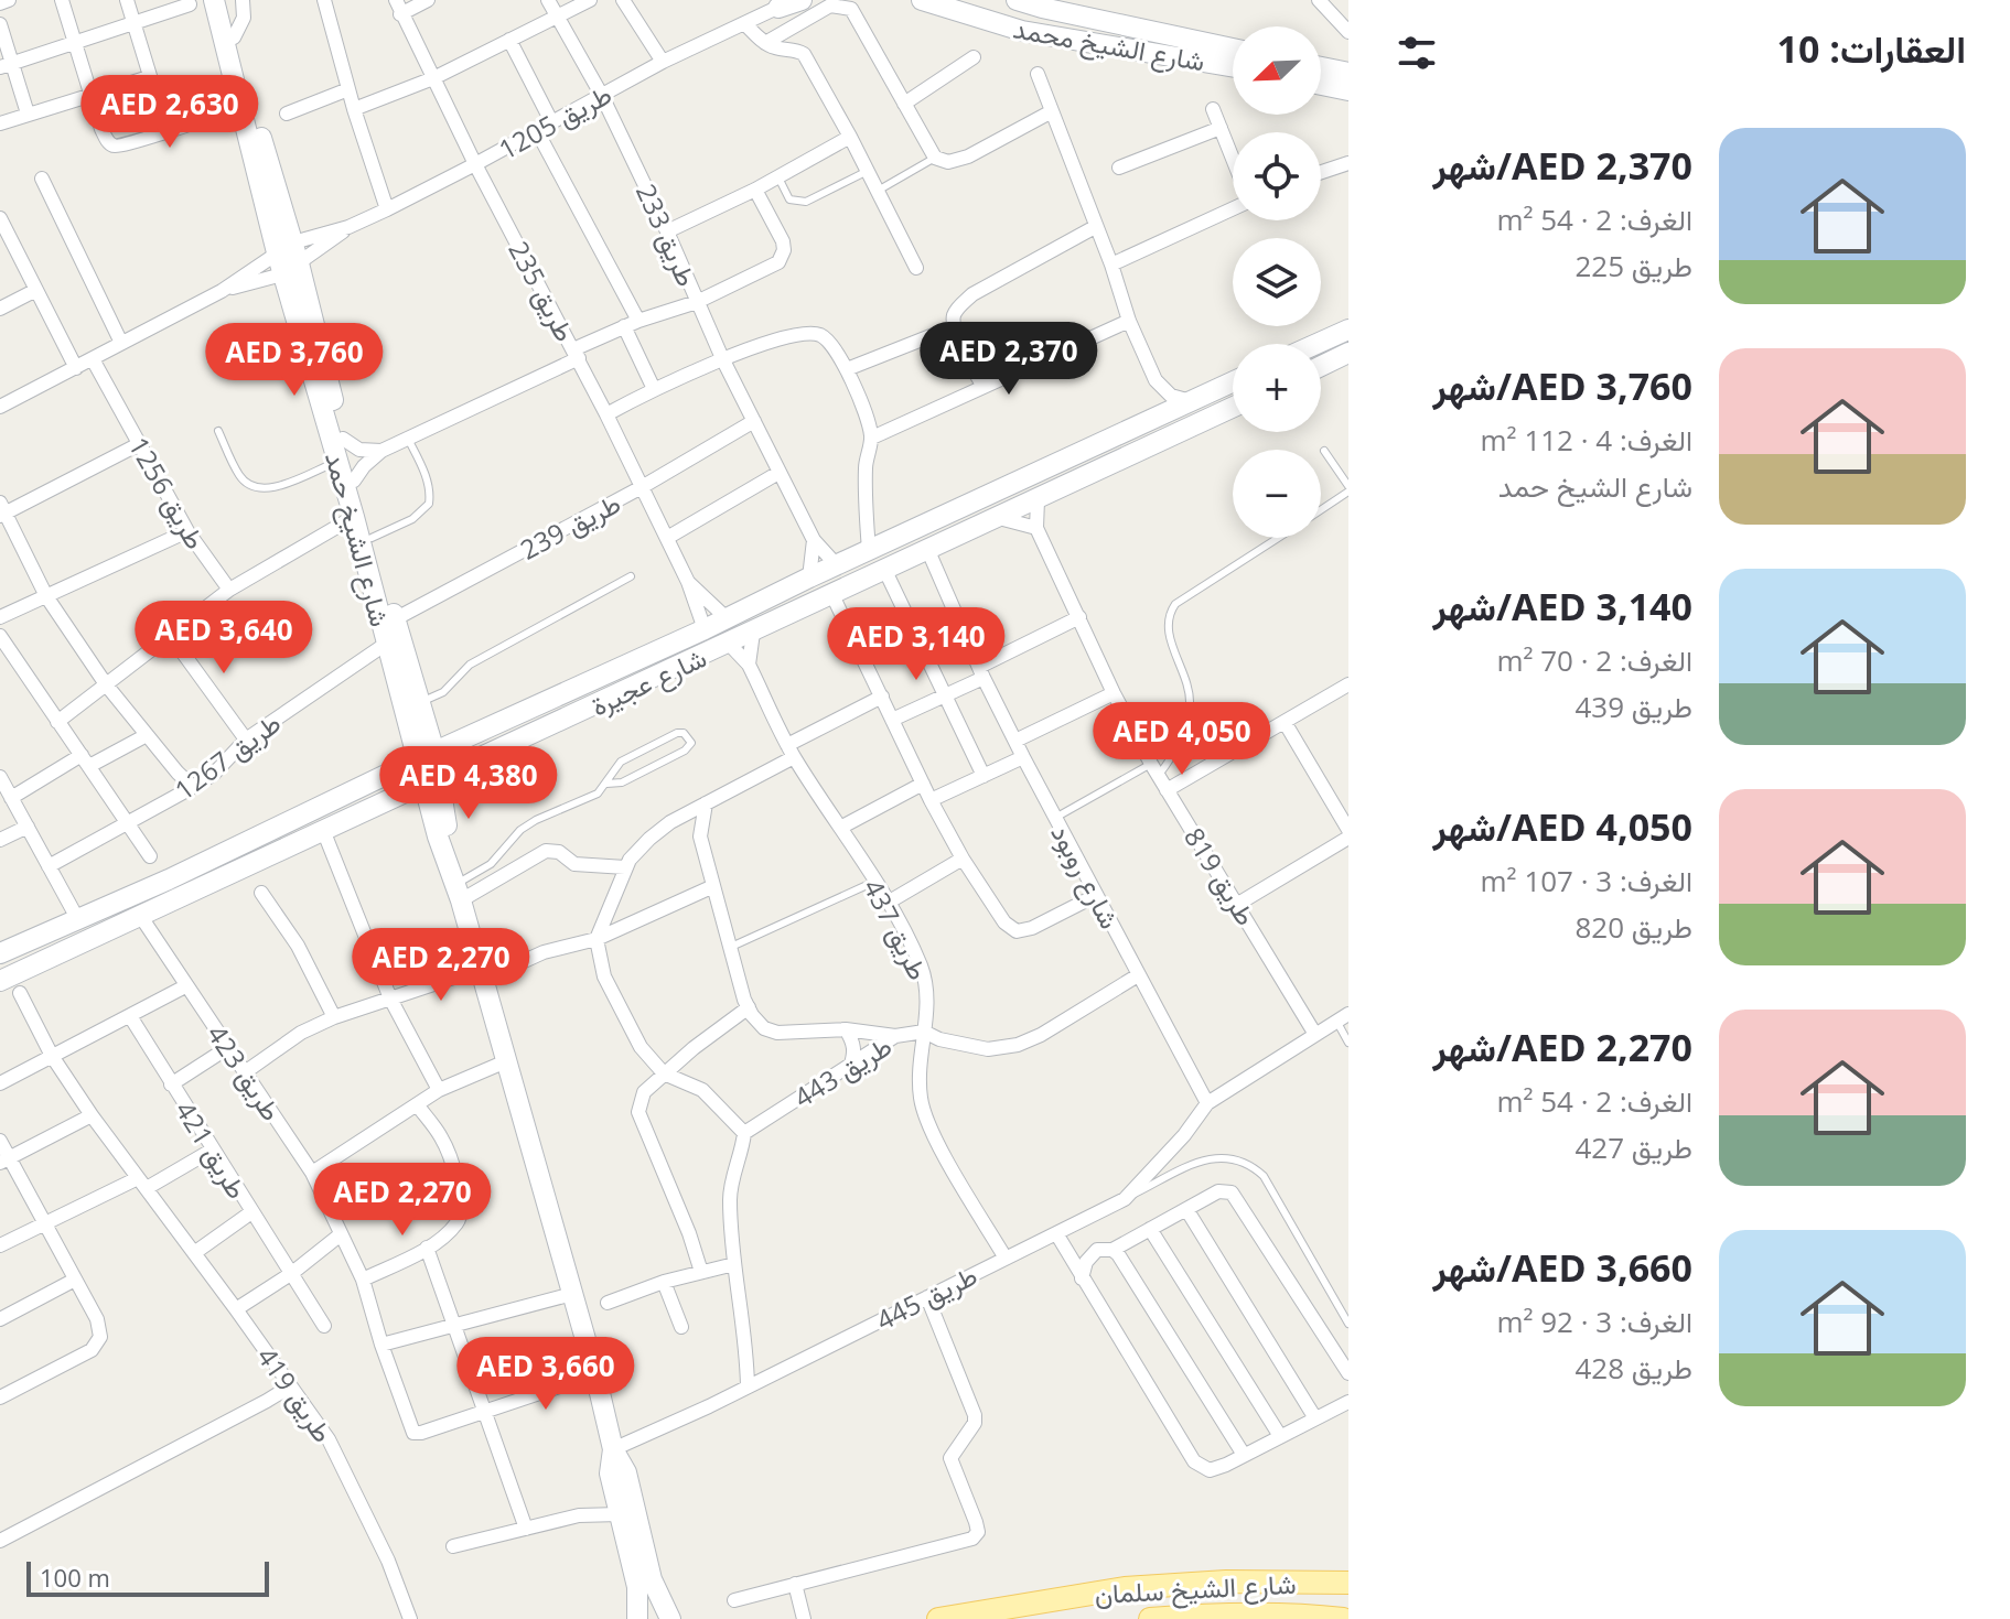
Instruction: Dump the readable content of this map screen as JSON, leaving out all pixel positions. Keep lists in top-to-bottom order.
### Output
{
  "streets": {
    "main road": ["شارع الشيخ سلمان"],
    "street": [
      "شارع الشيخ محمد",
      "طريق 1205",
      "طريق 233",
      "طريق 235",
      "طريق 1256",
      "طريق 239",
      "شارع الشيخ حمد",
      "شارع عجيرة",
      "طريق 1267",
      "شارع روبود",
      "طريق 819",
      "طريق 437",
      "طريق 443",
      "طريق 423",
      "طريق 421",
      "طريق 445",
      "طريق 419"
    ]
  },
  "crossings": [
    ["طريق 1205", "طريق 233"],
    ["طريق 1205", "طريق 235"],
    ["طريق 1205", "طريق 1256"],
    ["طريق 1205", "شارع الشيخ حمد"],
    ["طريق 233", "طريق 239"],
    ["طريق 233", "شارع عجيرة"],
    ["طريق 235", "طريق 239"],
    ["طريق 235", "شارع عجيرة"],
    ["طريق 239", "شارع الشيخ حمد"],
    ["طريق 239", "طريق 1267"],
    ["شارع الشيخ حمد", "شارع عجيرة"],
    ["شارع الشيخ حمد", "طريق 1267"],
    ["شارع الشيخ حمد", "طريق 445"],
    ["شارع عجيرة", "شارع روبود"],
    ["شارع عجيرة", "طريق 819"],
    ["شارع عجيرة", "طريق 437"],
    ["شارع عجيرة", "طريق 423"],
    ["شارع عجيرة", "طريق 419"],
    ["شارع روبود", "طريق 443"],
    ["شارع روبود", "طريق 445"],
    ["طريق 819", "طريق 445"],
    ["طريق 437", "طريق 443"],
    ["طريق 437", "طريق 445"]
  ],
  "scale_bar": "100 m",
  "north": "bottom left",
  "page": {
    "heading": "العقارات: 10",
    "map_buttons": ["+", "−"],
    "price": [
      "AED 2,630",
      "AED 2,370",
      "AED 3,760",
      "AED 3,640",
      "AED 3,140",
      "AED 4,050",
      "AED 4,380",
      "AED 2,270",
      "AED 2,270",
      "AED 3,660"
    ],
    "list": [
      {
        "name": "AED 2,370/شهر",
        "note": "الغرف: 2 · 54 m² · طريق 225"
      },
      {
        "name": "AED 3,760/شهر",
        "note": "الغرف: 4 · 112 m² · شارع الشيخ حمد"
      },
      {
        "name": "AED 3,140/شهر",
        "note": "الغرف: 2 · 70 m² · طريق 439"
      },
      {
        "name": "AED 4,050/شهر",
        "note": "الغرف: 3 · 107 m² · طريق 820"
      },
      {
        "name": "AED 2,270/شهر",
        "note": "الغرف: 2 · 54 m² · طريق 427"
      },
      {
        "name": "AED 3,660/شهر",
        "note": "الغرف: 3 · 92 m² · طريق 428"
      }
    ],
    "scale": "100 m"
  }
}
